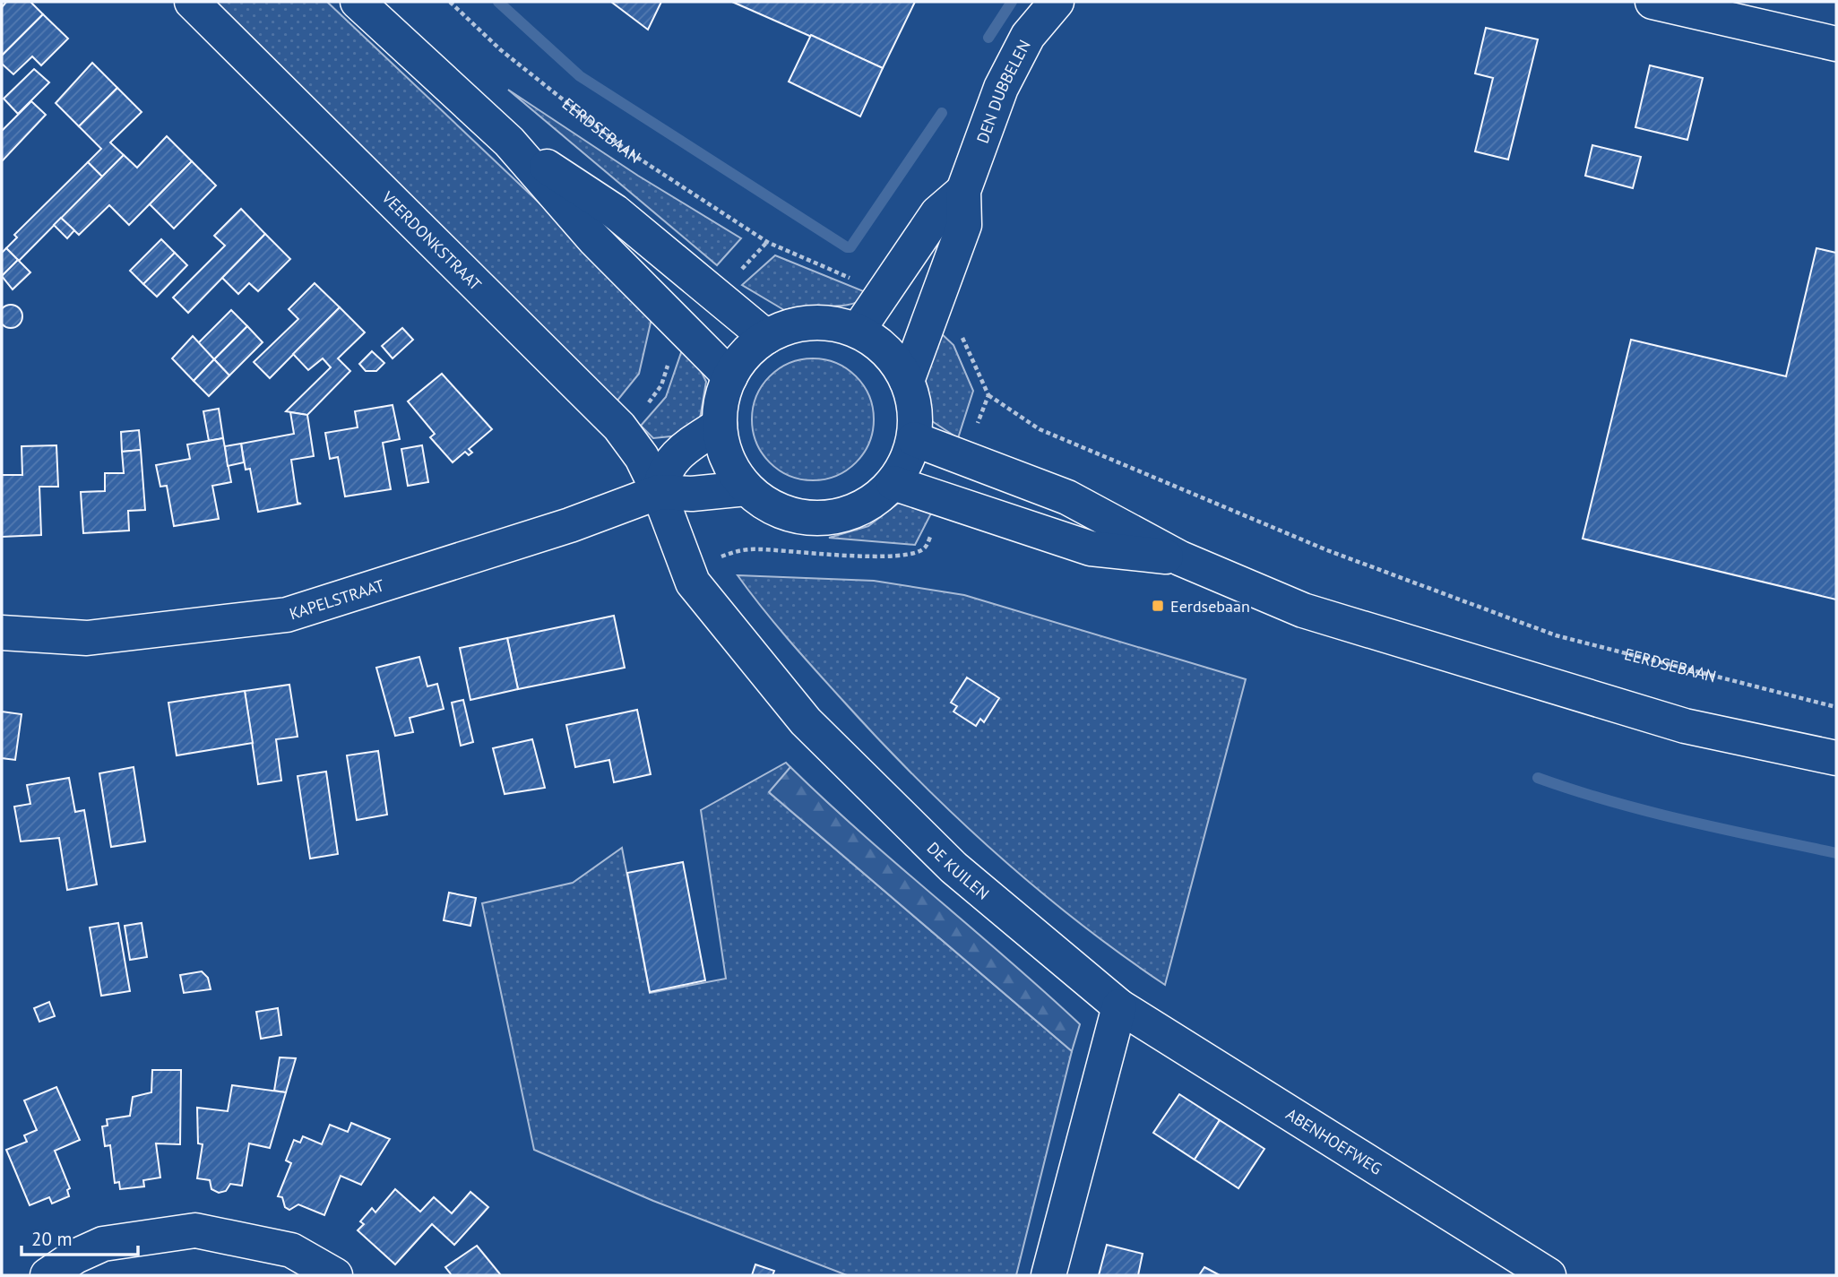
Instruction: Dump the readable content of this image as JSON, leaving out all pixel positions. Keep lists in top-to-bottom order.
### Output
{
  "streets": {
    "street": [
      "DEN DUBBELEN",
      "VEERDONKSTRAAT",
      "KAPELSTRAAT",
      "DE KUILEN",
      "ABENHOEFWEG"
    ],
    "path": ["EERDSEBAAN"]
  },
  "crossings": [
    ["DEN DUBBELEN", "KAPELSTRAAT"],
    ["VEERDONKSTRAAT", "KAPELSTRAAT"],
    ["VEERDONKSTRAAT", "DE KUILEN"],
    ["KAPELSTRAAT", "DE KUILEN"],
    ["DE KUILEN", "ABENHOEFWEG"]
  ],
  "places": {
    "transit": ["Eerdsebaan"]
  },
  "scale_bar": "20 m"
}
